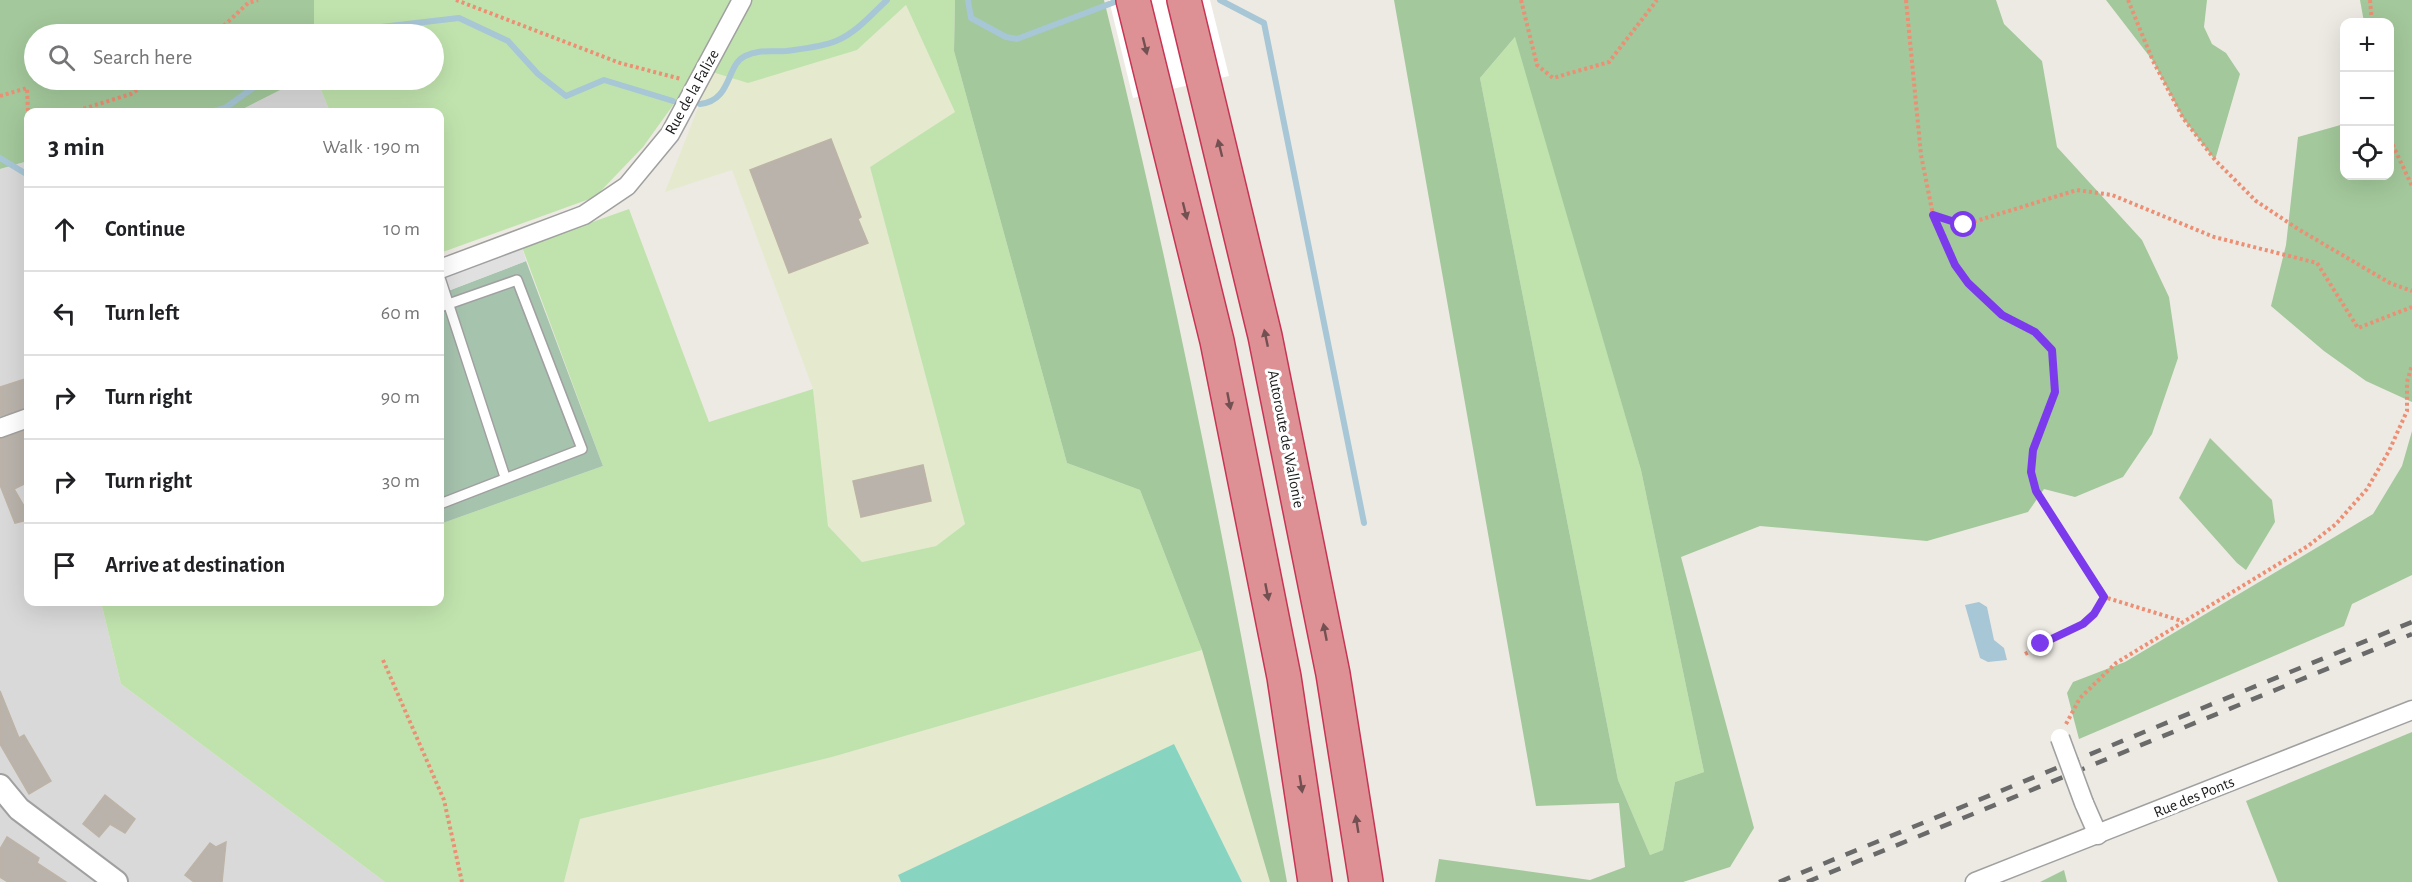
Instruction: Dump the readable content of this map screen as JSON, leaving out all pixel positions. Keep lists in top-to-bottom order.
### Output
{
  "streets": {
    "highway": ["Autoroute de Wallonie"],
    "street": ["Rue de la Falize", "Rue des Ponts"]
  },
  "page": {
    "map_buttons": ["+", "−"],
    "search": "Search here",
    "heading": ["3 min", "Walk · 190 m"],
    "list": [
      ["Continue", "10 m"],
      ["Turn left", "60 m"],
      ["Turn right", "90 m"],
      ["Turn right", "30 m"],
      "Arrive at destination"
    ]
  }
}
